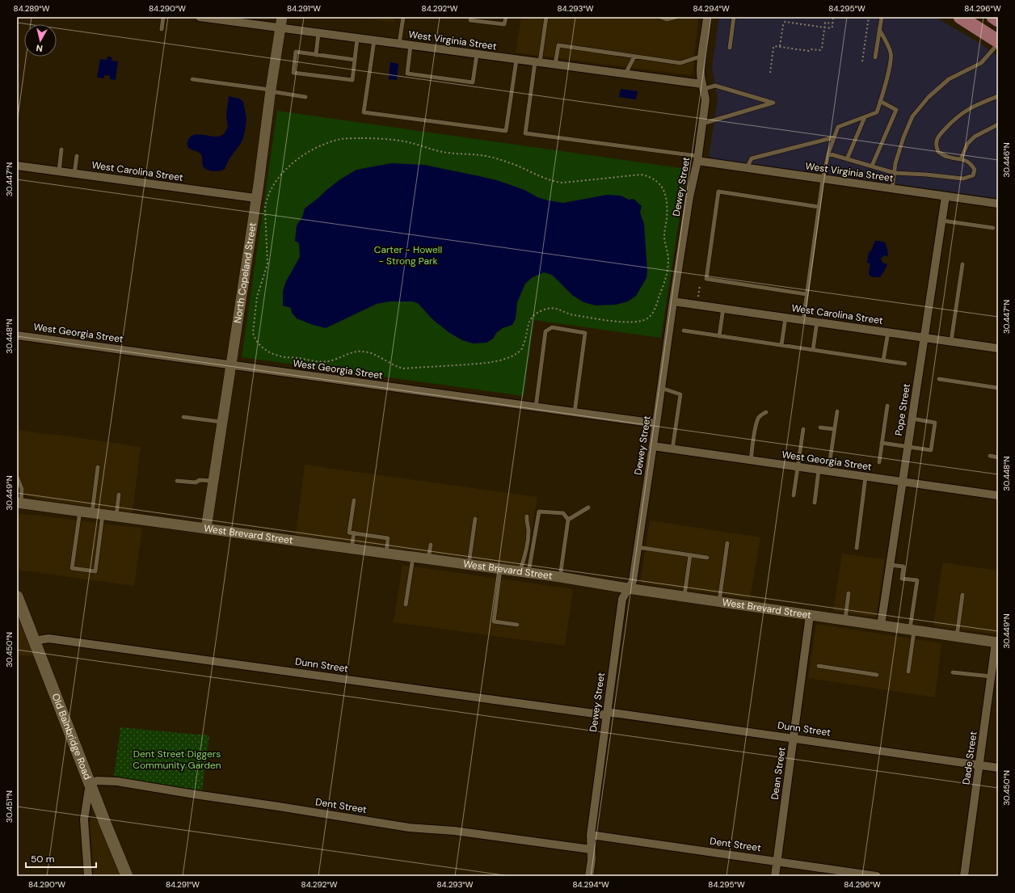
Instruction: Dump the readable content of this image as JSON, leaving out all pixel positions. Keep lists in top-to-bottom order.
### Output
{
  "streets": {
    "main road": ["Old Bainbridge Road"],
    "street": [
      "West Virginia Street",
      "West Carolina Street",
      "Dewey Street",
      "North Copeland Street",
      "West Georgia Street",
      "Pope Street",
      "West Brevard Street",
      "Dunn Street",
      "Dade Street",
      "Dean Street",
      "Dent Street"
    ]
  },
  "crossings": [
    ["West Virginia Street", "Dewey Street"],
    ["West Virginia Street", "North Copeland Street"],
    ["West Virginia Street", "Pope Street"],
    ["West Carolina Street", "Dewey Street"],
    ["West Carolina Street", "North Copeland Street"],
    ["West Carolina Street", "Pope Street"],
    ["Dewey Street", "West Georgia Street"],
    ["Dewey Street", "West Brevard Street"],
    ["Dewey Street", "Dunn Street"],
    ["Dewey Street", "Dent Street"],
    ["North Copeland Street", "West Georgia Street"],
    ["North Copeland Street", "West Brevard Street"],
    ["West Georgia Street", "Pope Street"],
    ["Pope Street", "West Brevard Street"],
    ["West Brevard Street", "Dade Street"],
    ["West Brevard Street", "Dean Street"],
    ["Dunn Street", "Old Bainbridge Road"],
    ["Dunn Street", "Dade Street"],
    ["Dunn Street", "Dean Street"],
    ["Old Bainbridge Road", "Dent Street"],
    ["Dean Street", "Dent Street"]
  ],
  "parks": ["Carter - Howell - Strong Park", "Dent Street Diggers Community Garden"],
  "scale_bar": "50 m",
  "north": "bottom",
  "coordinates": [
    "84.289°W",
    "84.290°W",
    "84.291°W",
    "84.292°W",
    "84.293°W",
    "84.294°W",
    "84.295°W",
    "84.296°W",
    "30.446°N",
    "30.447°N",
    "30.448°N",
    "30.449°N",
    "30.450°N",
    "30.451°N"
  ]
}
